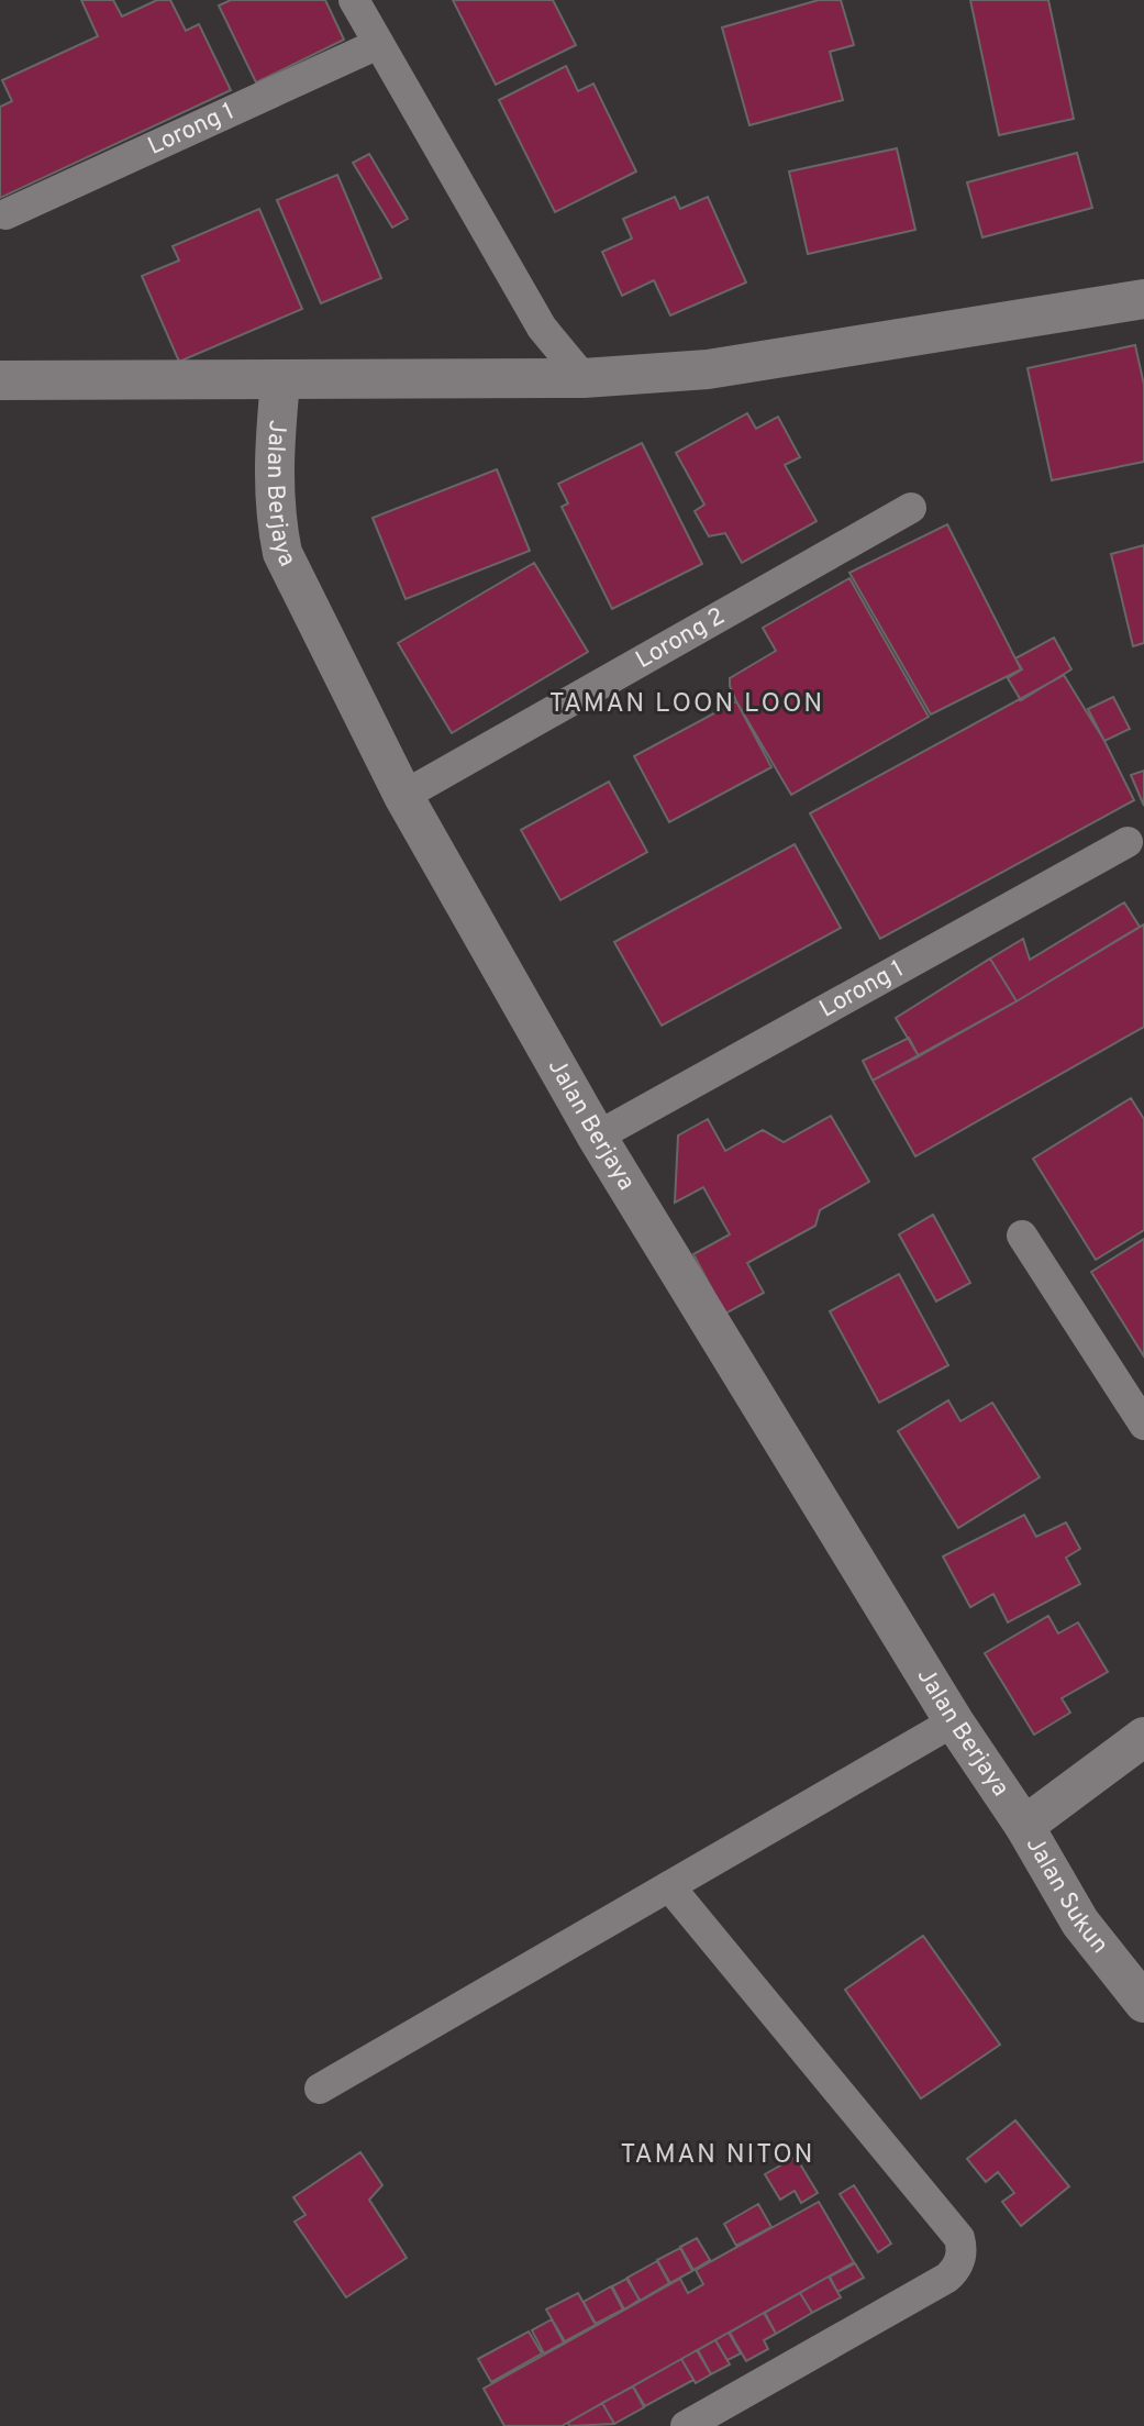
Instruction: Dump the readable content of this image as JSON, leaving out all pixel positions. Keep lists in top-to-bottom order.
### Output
{
  "streets": {
    "street": [
      "Lorong 1",
      "Jalan Berjaya",
      "Lorong 2",
      "Jalan Sukun"
    ]
  },
  "crossings": [
    ["Lorong 1", "Jalan Berjaya"],
    ["Jalan Berjaya", "Lorong 2"],
    ["Jalan Berjaya", "Jalan Sukun"]
  ],
  "districts": ["TAMAN LOON LOON", "TAMAN NITON"]
}
